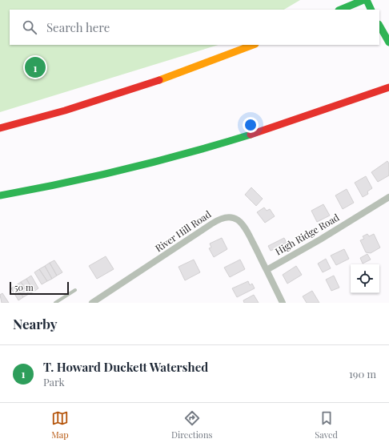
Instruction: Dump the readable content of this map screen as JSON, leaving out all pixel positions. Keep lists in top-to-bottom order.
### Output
{
  "streets": {
    "street": ["River Hill Road", "High Ridge Road"]
  },
  "crossings": [
    ["River Hill Road", "High Ridge Road"]
  ],
  "scale_bar": "50 m",
  "page": {
    "search": "Search here",
    "pins": "1",
    "scale": "50 m",
    "heading": "Nearby",
    "list": [
      {
        "mark": "1",
        "name": "T. Howard Duckett Watershed",
        "note": "Park",
        "value": "190 m"
      }
    ],
    "nav": ["Map", "Directions", "Saved"]
  }
}
